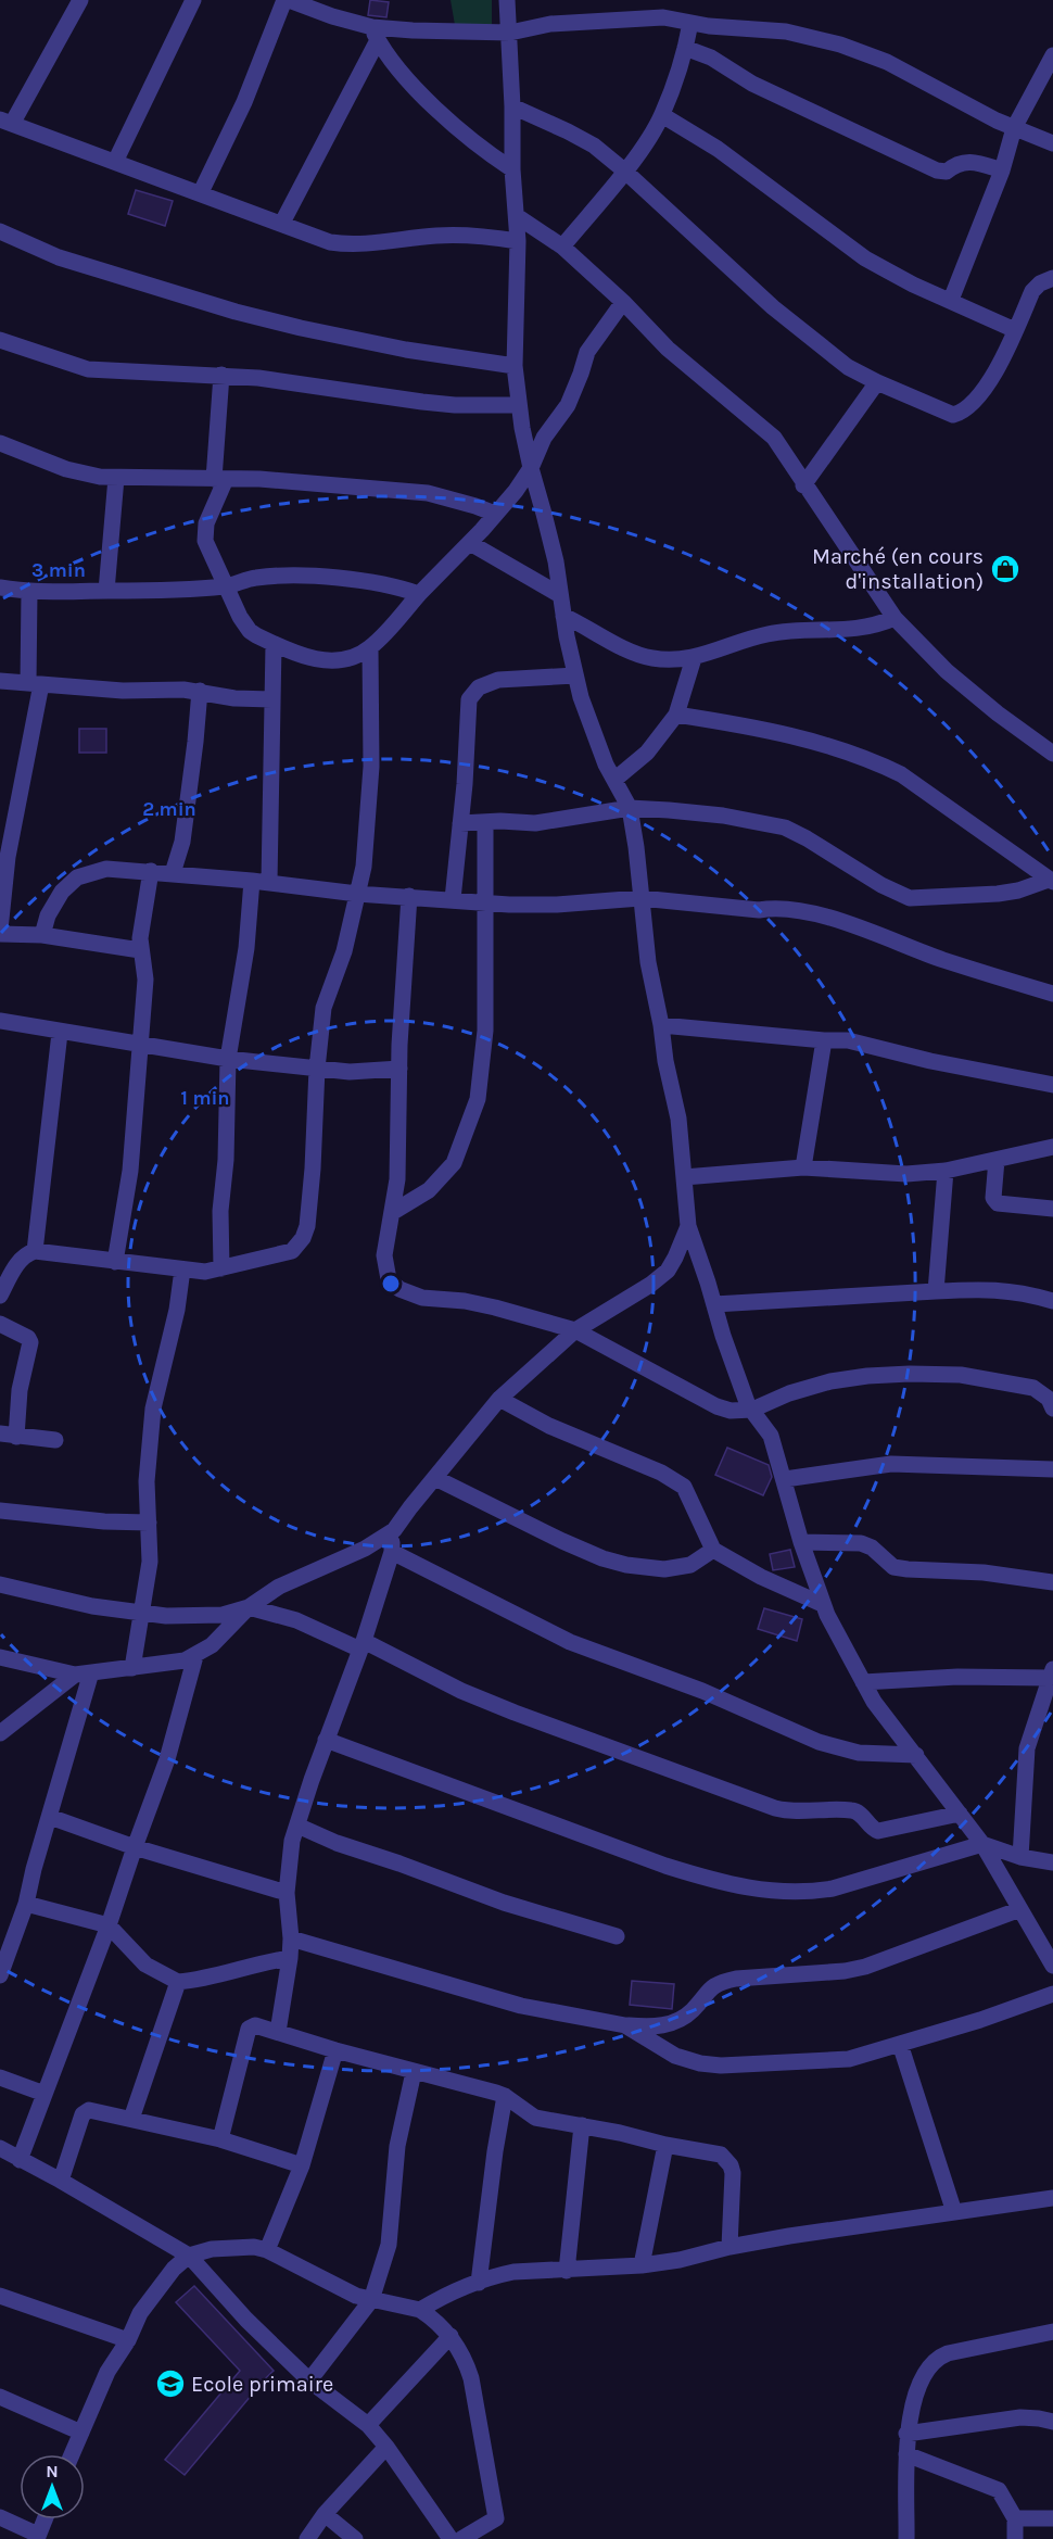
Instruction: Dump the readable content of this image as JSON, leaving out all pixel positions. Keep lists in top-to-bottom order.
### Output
{
  "places": {
    "shop": ["Marché (en cours d'installation)"],
    "school or university": ["Ecole primaire"]
  },
  "north": "top",
  "rings": ["3 min", "2 min", "1 min"]
}
